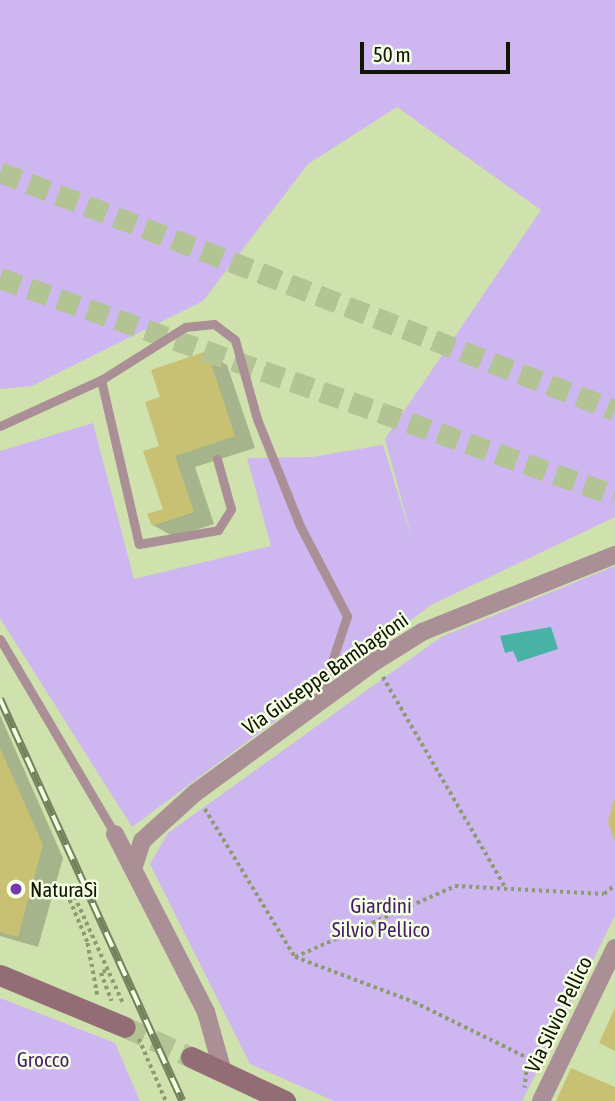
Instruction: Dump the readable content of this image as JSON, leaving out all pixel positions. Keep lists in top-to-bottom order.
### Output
{
  "streets": {
    "street": ["Via Giuseppe Bambagioni", "Via Silvio Pellico"]
  },
  "parks": ["Giardini Silvio Pellico", "Grocco"],
  "places": ["NaturaSì"],
  "scale_bar": "50 m"
}
